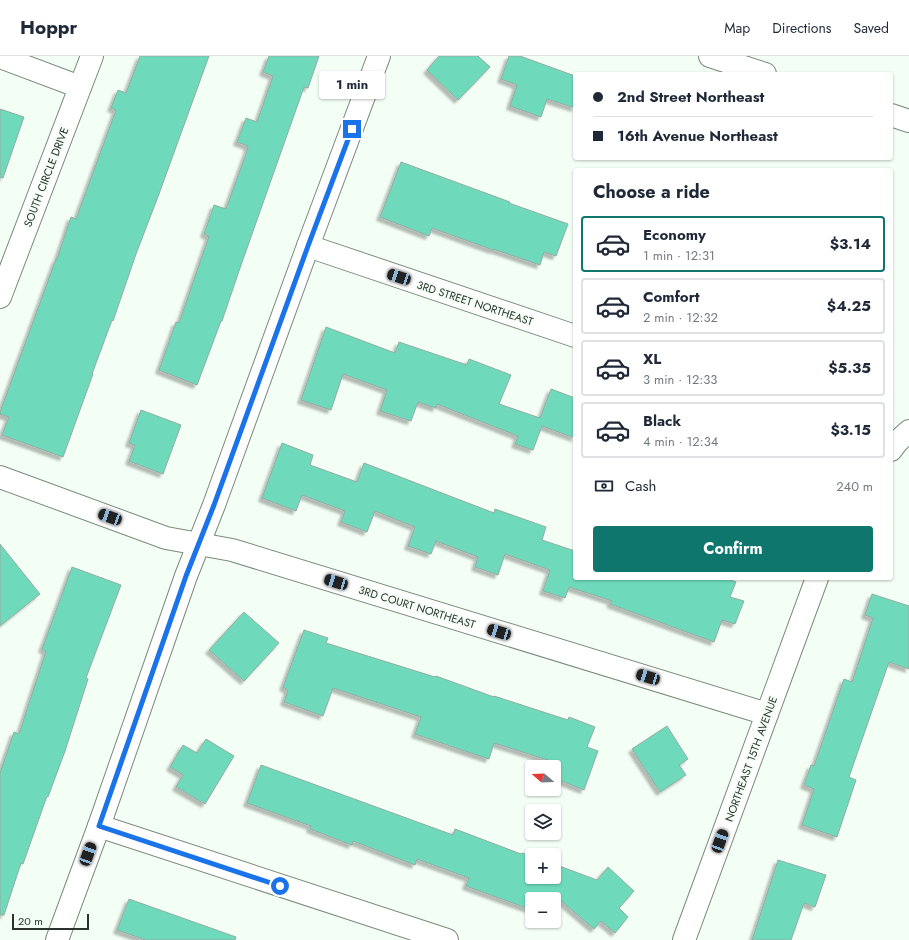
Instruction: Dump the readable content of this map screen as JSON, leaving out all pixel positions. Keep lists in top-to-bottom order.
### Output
{
  "streets": {
    "street": [
      "SOUTH CIRCLE DRIVE",
      "3RD STREET NORTHEAST",
      "3RD COURT NORTHEAST",
      "NORTHEAST 15TH AVENUE"
    ]
  },
  "crossings": [
    ["3RD COURT NORTHEAST", "NORTHEAST 15TH AVENUE"]
  ],
  "scale_bar": "20 m",
  "north": "left",
  "page": {
    "header": "Hoppr",
    "nav": ["Map", "Directions", "Saved"],
    "bubble": "1 min",
    "banner": ["2nd Street Northeast", "16th Avenue Northeast"],
    "heading": "Choose a ride",
    "list": [
      {
        "name": "Economy",
        "note": "1 min · 12:31",
        "value": "$3.14"
      },
      {
        "name": "Comfort",
        "note": "2 min · 12:32",
        "value": "$4.25"
      },
      {
        "name": "XL",
        "note": "3 min · 12:33",
        "value": "$5.35"
      },
      {
        "name": "Black",
        "note": "4 min · 12:34",
        "value": "$3.15"
      }
    ],
    "pay": ["Cash", "240 m"],
    "buttons": "Confirm",
    "map_buttons": ["+", "−"],
    "scale": "20 m"
  }
}
